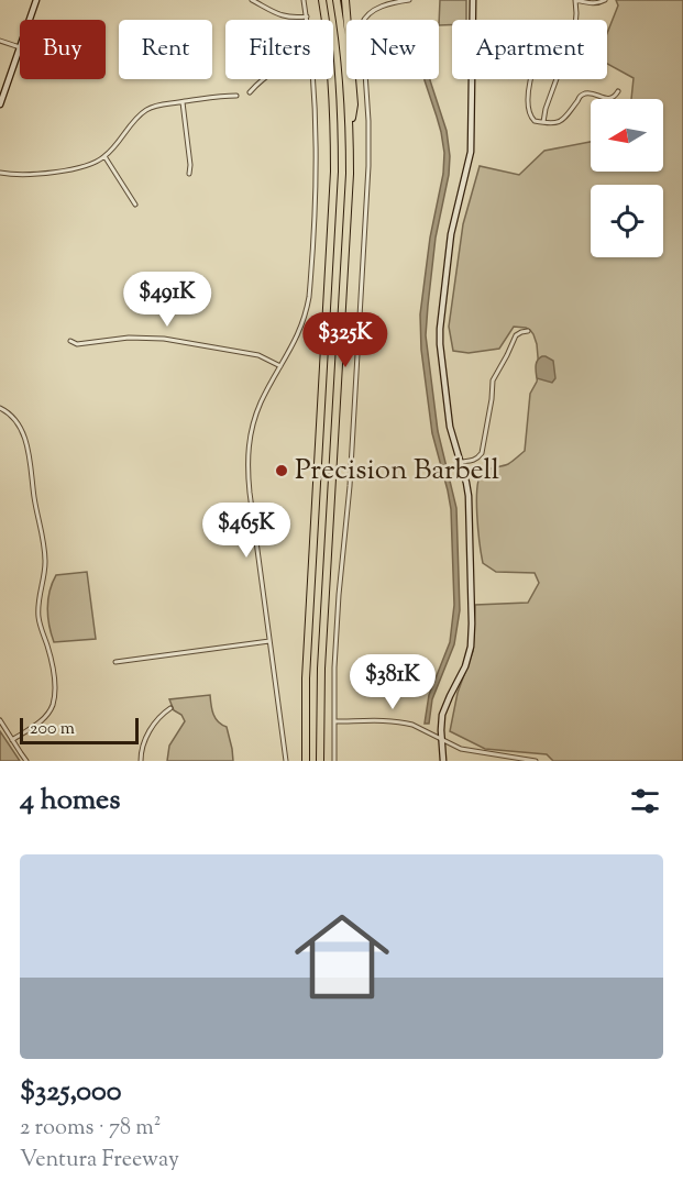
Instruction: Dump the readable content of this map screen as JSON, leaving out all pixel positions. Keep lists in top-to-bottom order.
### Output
{
  "places": ["Precision Barbell"],
  "scale_bar": "200 m",
  "north": "left",
  "page": {
    "chip": [
      "Buy",
      "Rent",
      "Filters",
      "New",
      "Apartment"
    ],
    "price": [
      "$491K",
      "$325K",
      "$465K",
      "$381K"
    ],
    "scale": "200 m",
    "heading": "4 homes",
    "list": [
      {
        "name": "$325,000",
        "note": "2 rooms · 78 m² · Ventura Freeway"
      }
    ]
  }
}
